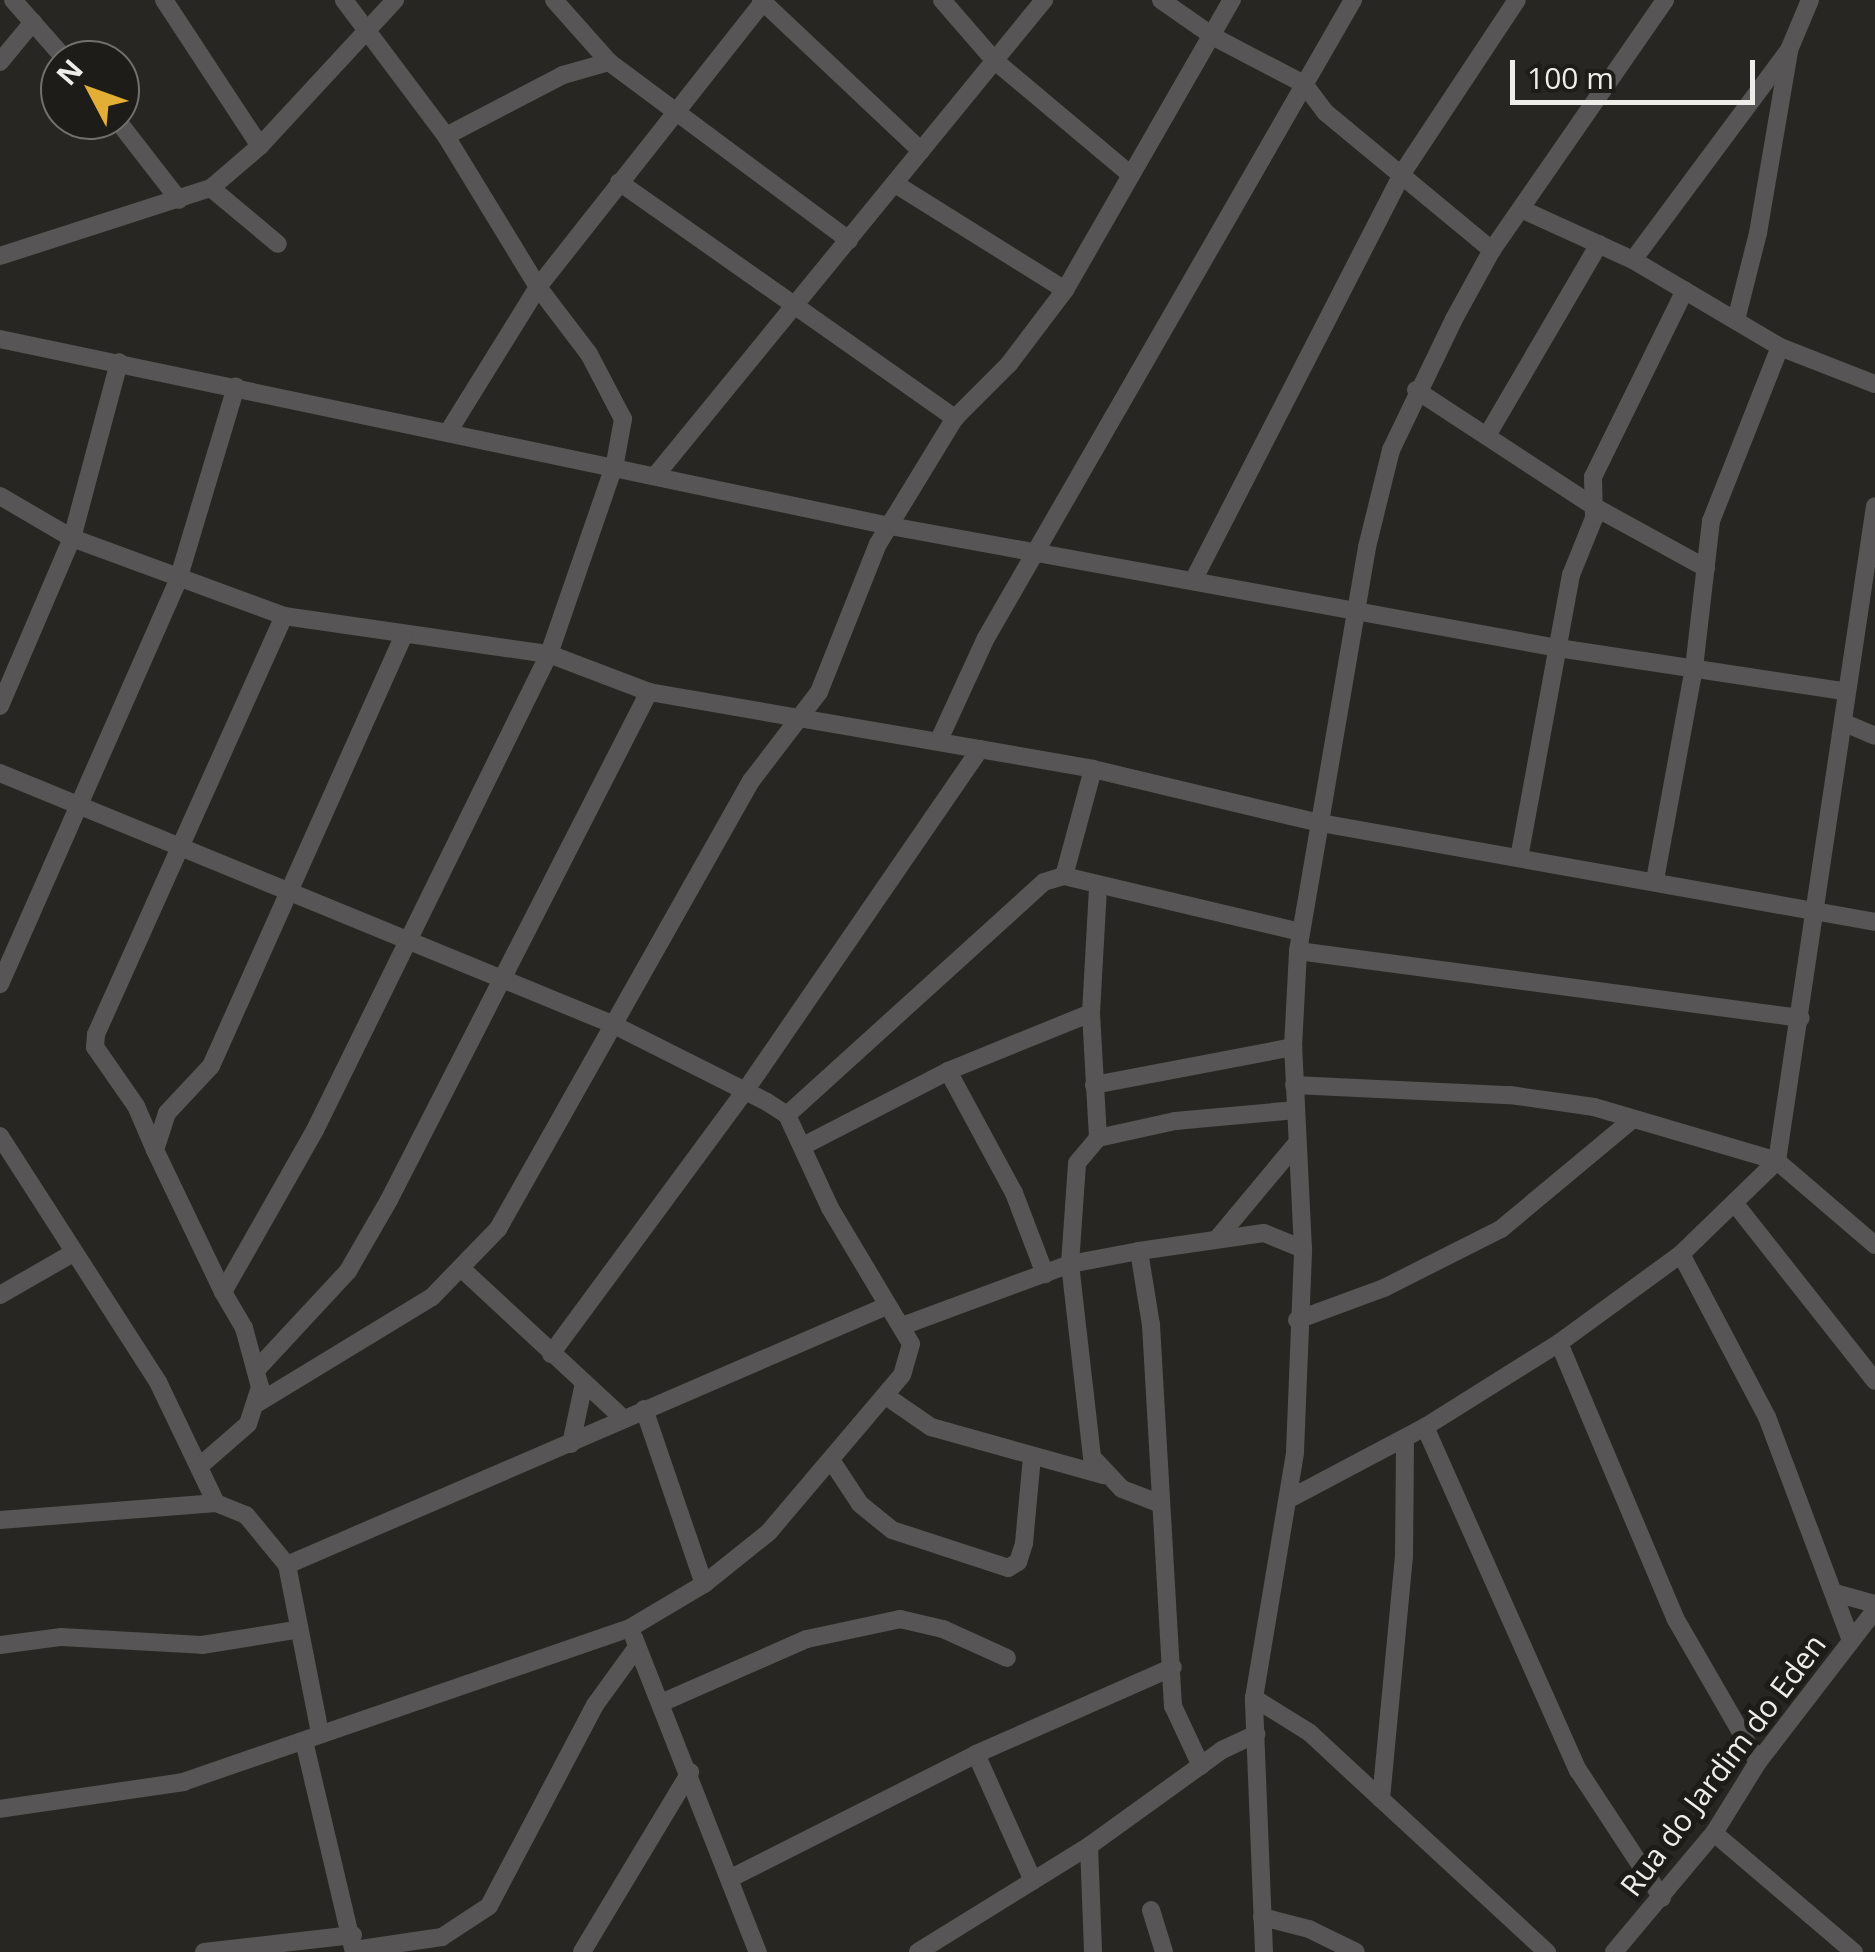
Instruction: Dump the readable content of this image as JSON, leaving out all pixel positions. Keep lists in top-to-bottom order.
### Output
{
  "streets": {
    "street": ["Rua do Jardim do Eden"]
  },
  "scale_bar": "100 m",
  "north": "top left"
}
